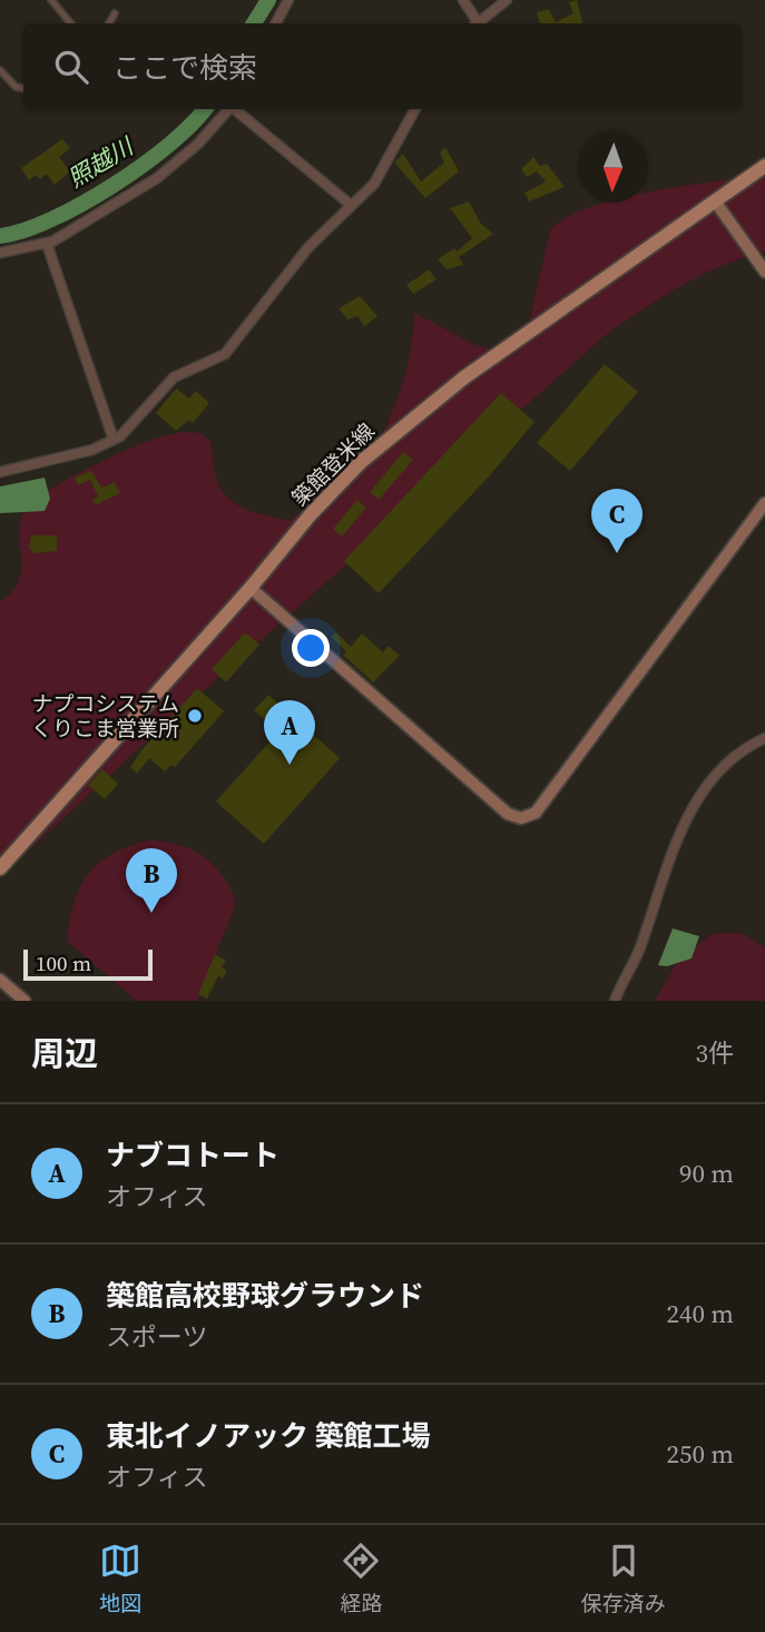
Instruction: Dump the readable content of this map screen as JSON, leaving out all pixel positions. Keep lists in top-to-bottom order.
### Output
{
  "streets": {
    "main road": ["築館登米線"]
  },
  "water": ["照越川"],
  "places": ["ナプコシステム くりこま営業所"],
  "scale_bar": "100 m",
  "north": "bottom",
  "page": {
    "search": "ここで検索",
    "pins": ["C", "A", "B"],
    "scale": "100 m",
    "heading": ["周辺", "3件"],
    "list": [
      {
        "mark": "A",
        "name": "ナブコトート",
        "note": "オフィス",
        "value": "90 m"
      },
      {
        "mark": "B",
        "name": "築館高校野球グラウンド",
        "note": "スポーツ",
        "value": "240 m"
      },
      {
        "mark": "C",
        "name": "東北イノアック 築館工場",
        "note": "オフィス",
        "value": "250 m"
      }
    ],
    "nav": ["地図", "経路", "保存済み"]
  }
}
